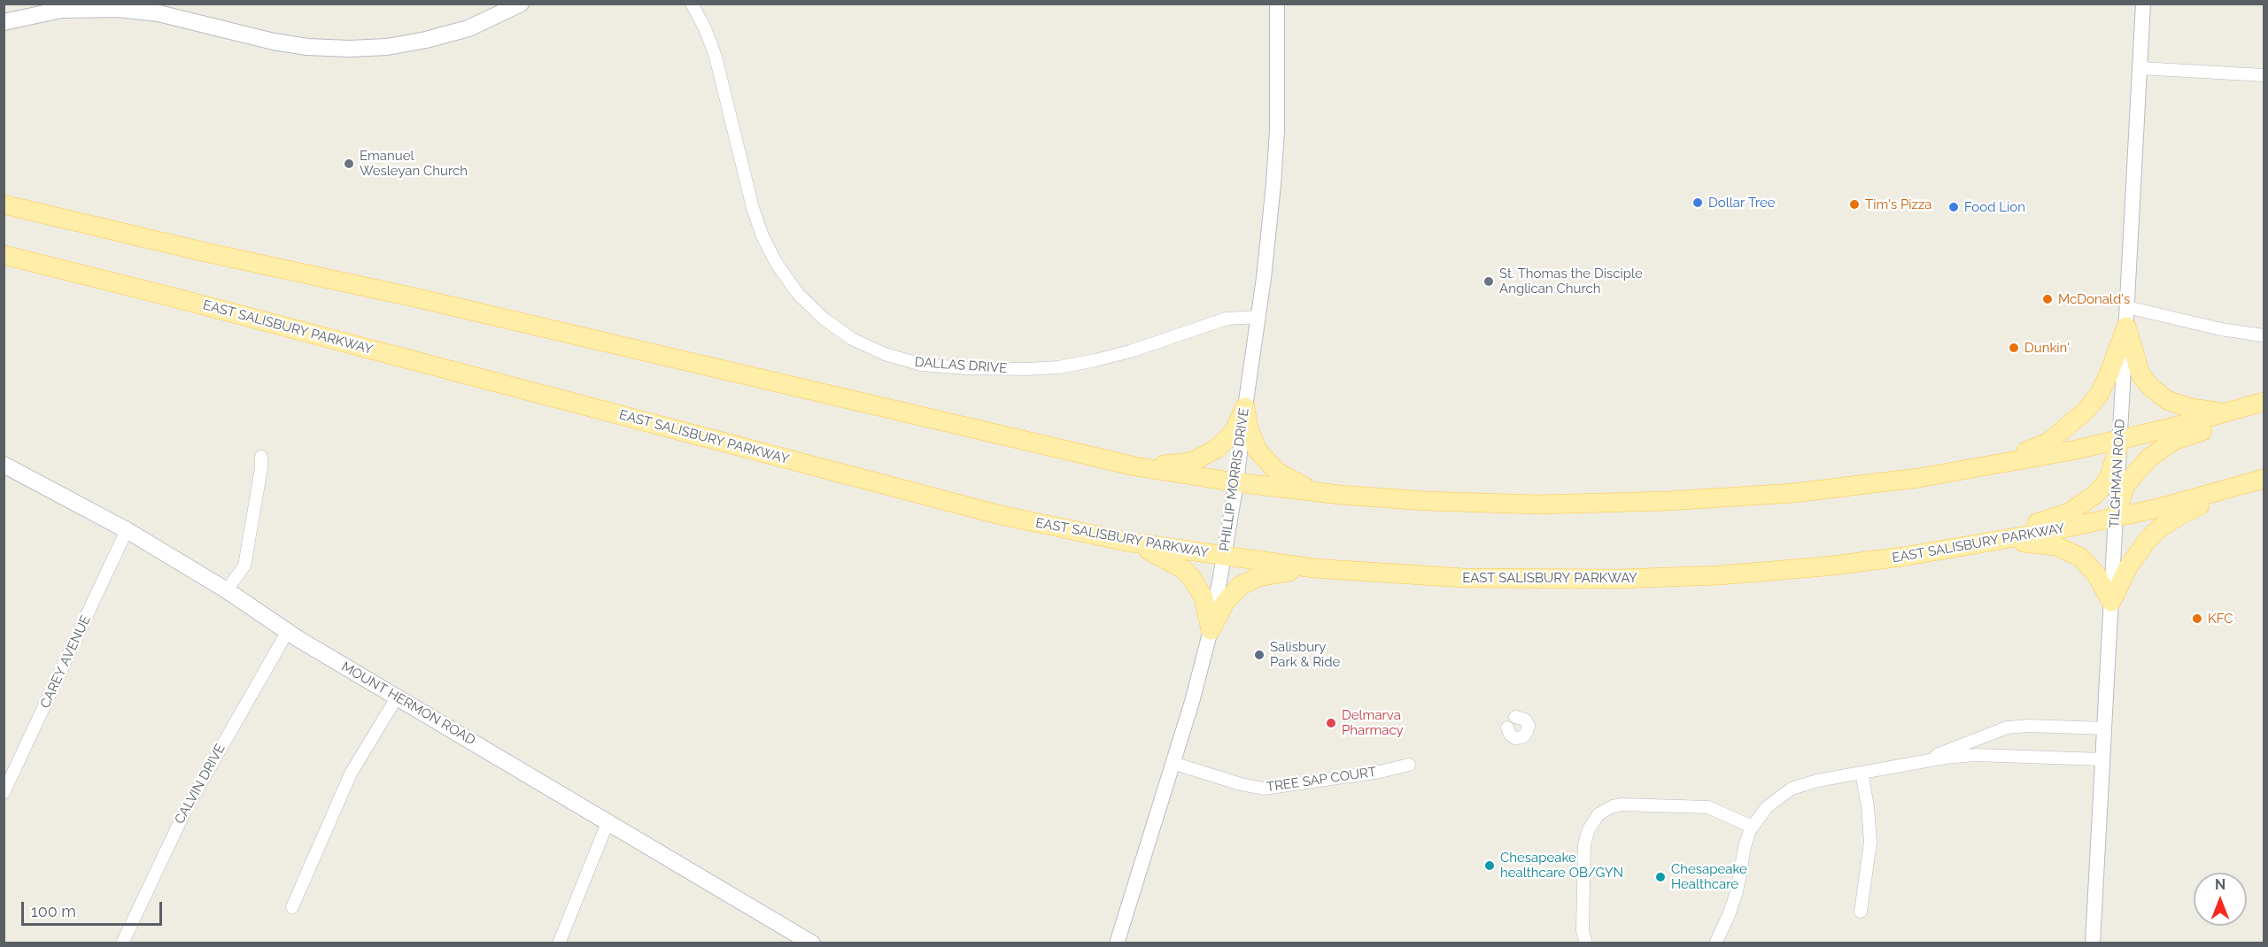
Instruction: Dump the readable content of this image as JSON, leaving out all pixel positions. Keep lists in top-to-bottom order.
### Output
{
  "streets": {
    "main road": ["EAST SALISBURY PARKWAY", "MOUNT HERMON ROAD"],
    "street": [
      "DALLAS DRIVE",
      "TILGHMAN ROAD",
      "PHILLIP MORRIS DRIVE",
      "CAREY AVENUE",
      "TREE SAP COURT",
      "CALVIN DRIVE"
    ]
  },
  "crossings": [
    ["EAST SALISBURY PARKWAY", "TILGHMAN ROAD"],
    ["EAST SALISBURY PARKWAY", "PHILLIP MORRIS DRIVE"],
    ["DALLAS DRIVE", "PHILLIP MORRIS DRIVE"],
    ["PHILLIP MORRIS DRIVE", "TREE SAP COURT"],
    ["CAREY AVENUE", "MOUNT HERMON ROAD"],
    ["MOUNT HERMON ROAD", "CALVIN DRIVE"]
  ],
  "places": [
    "Emanuel Wesleyan Church",
    "Dollar Tree",
    "Tim's Pizza",
    "Food Lion",
    "St. Thomas the Disciple Anglican Church",
    "McDonald's",
    "Dunkin'",
    "KFC",
    "Salisbury Park & Ride",
    "Delmarva Pharmacy",
    "Chesapeake healthcare OB/GYN",
    "Chesapeake Healthcare"
  ],
  "scale_bar": "100 m",
  "north": "top"
}
